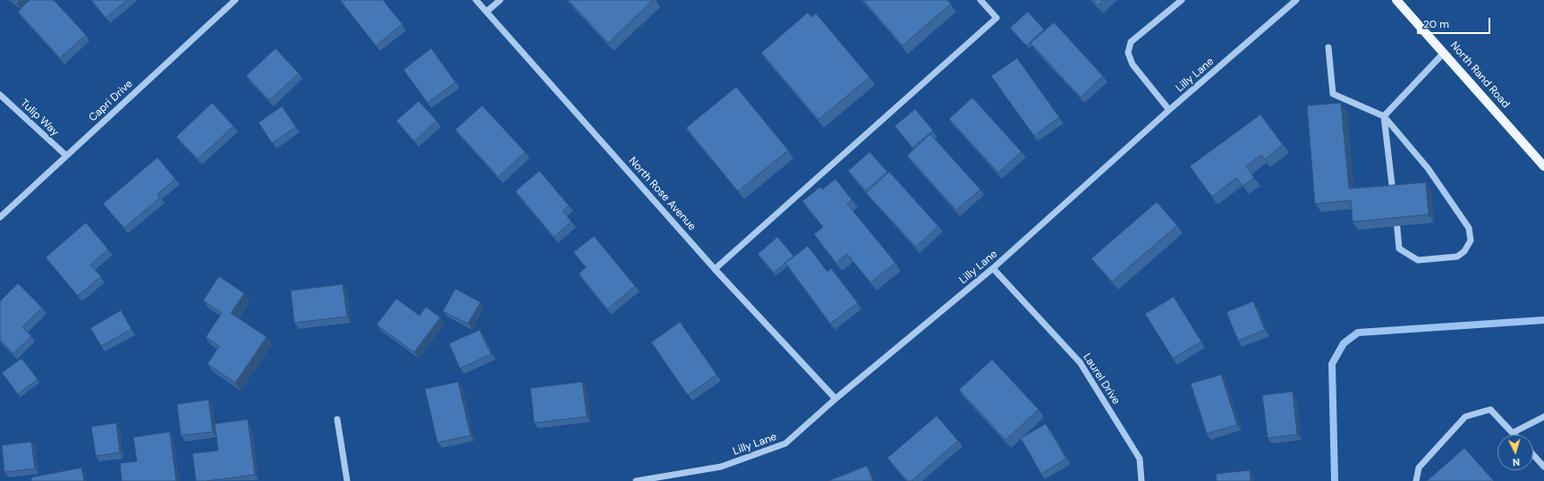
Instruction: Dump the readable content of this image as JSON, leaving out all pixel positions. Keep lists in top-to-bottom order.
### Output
{
  "streets": {
    "main road": ["North Rand Road"],
    "street": [
      "Lilly Lane",
      "Capri Drive",
      "Tulip Way",
      "North Rose Avenue",
      "Laurel Drive"
    ]
  },
  "crossings": [
    ["Lilly Lane", "North Rose Avenue"],
    ["Lilly Lane", "Laurel Drive"],
    ["Capri Drive", "Tulip Way"]
  ],
  "scale_bar": "20 m",
  "north": "bottom"
}
